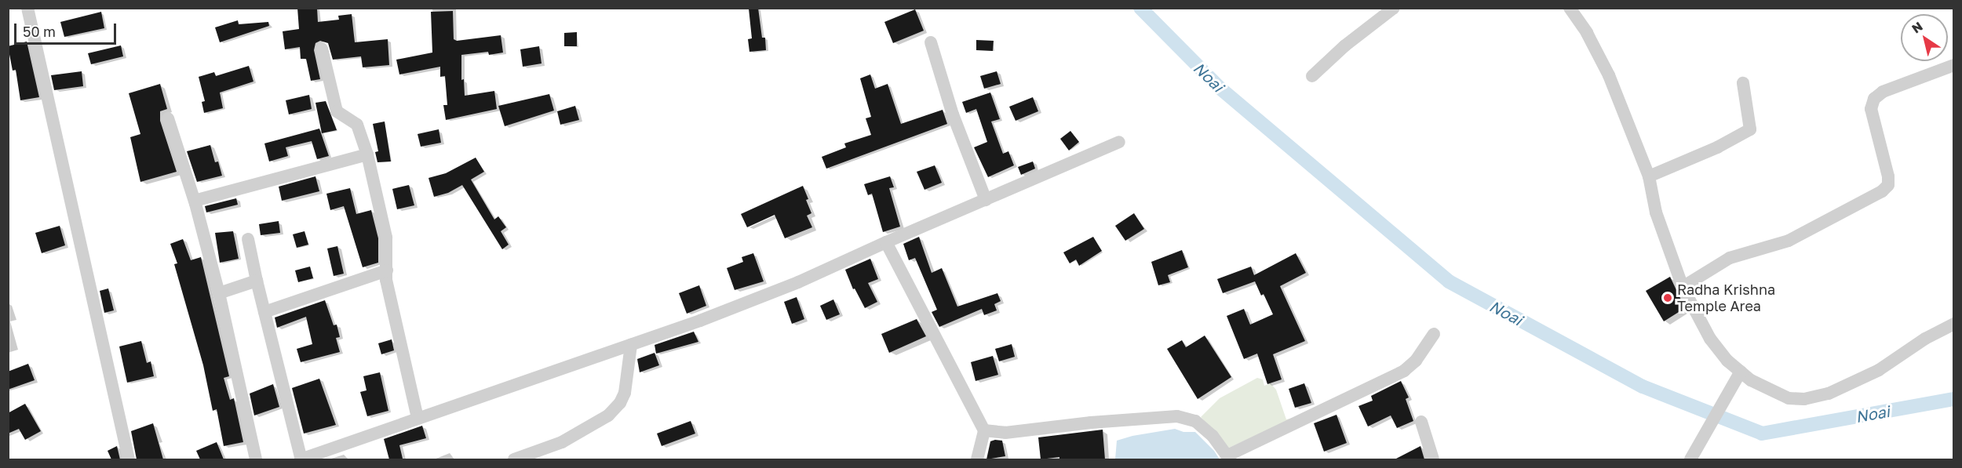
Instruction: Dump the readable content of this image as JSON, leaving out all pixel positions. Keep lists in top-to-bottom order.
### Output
{
  "water": ["Noai"],
  "places": ["Radha Krishna Temple Area"],
  "scale_bar": "50 m",
  "north": "top left"
}
